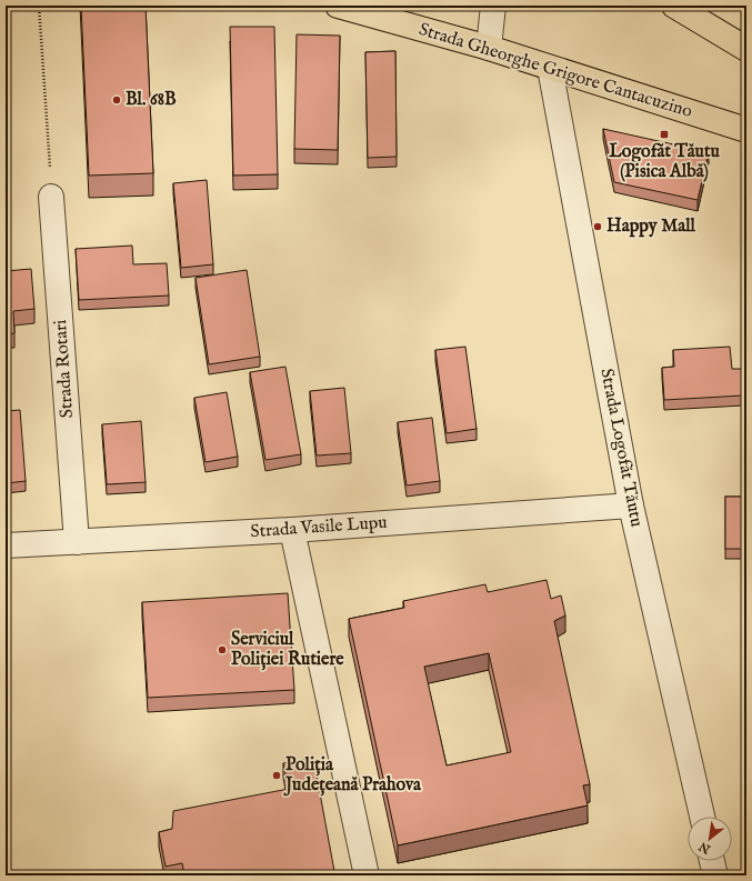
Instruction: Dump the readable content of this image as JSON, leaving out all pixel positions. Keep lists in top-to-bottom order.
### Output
{
  "streets": {
    "main road": ["Strada Gheorghe Grigore Cantacuzino"],
    "street": ["Strada Rotari", "Strada Logofăt Tăutu", "Strada Vasile Lupu"]
  },
  "crossings": [
    ["Strada Gheorghe Grigore Cantacuzino", "Strada Logofăt Tăutu"],
    ["Strada Rotari", "Strada Vasile Lupu"],
    ["Strada Logofăt Tăutu", "Strada Vasile Lupu"]
  ],
  "places": {
    "other": [
      "Bl. 68B",
      "Happy Mall",
      "Serviciul Poliției Rutiere",
      "Poliția Județeană Prahova"
    ],
    "transit": ["Logofăt Tăutu (Pisica Albă)"]
  },
  "north": "bottom left"
}
